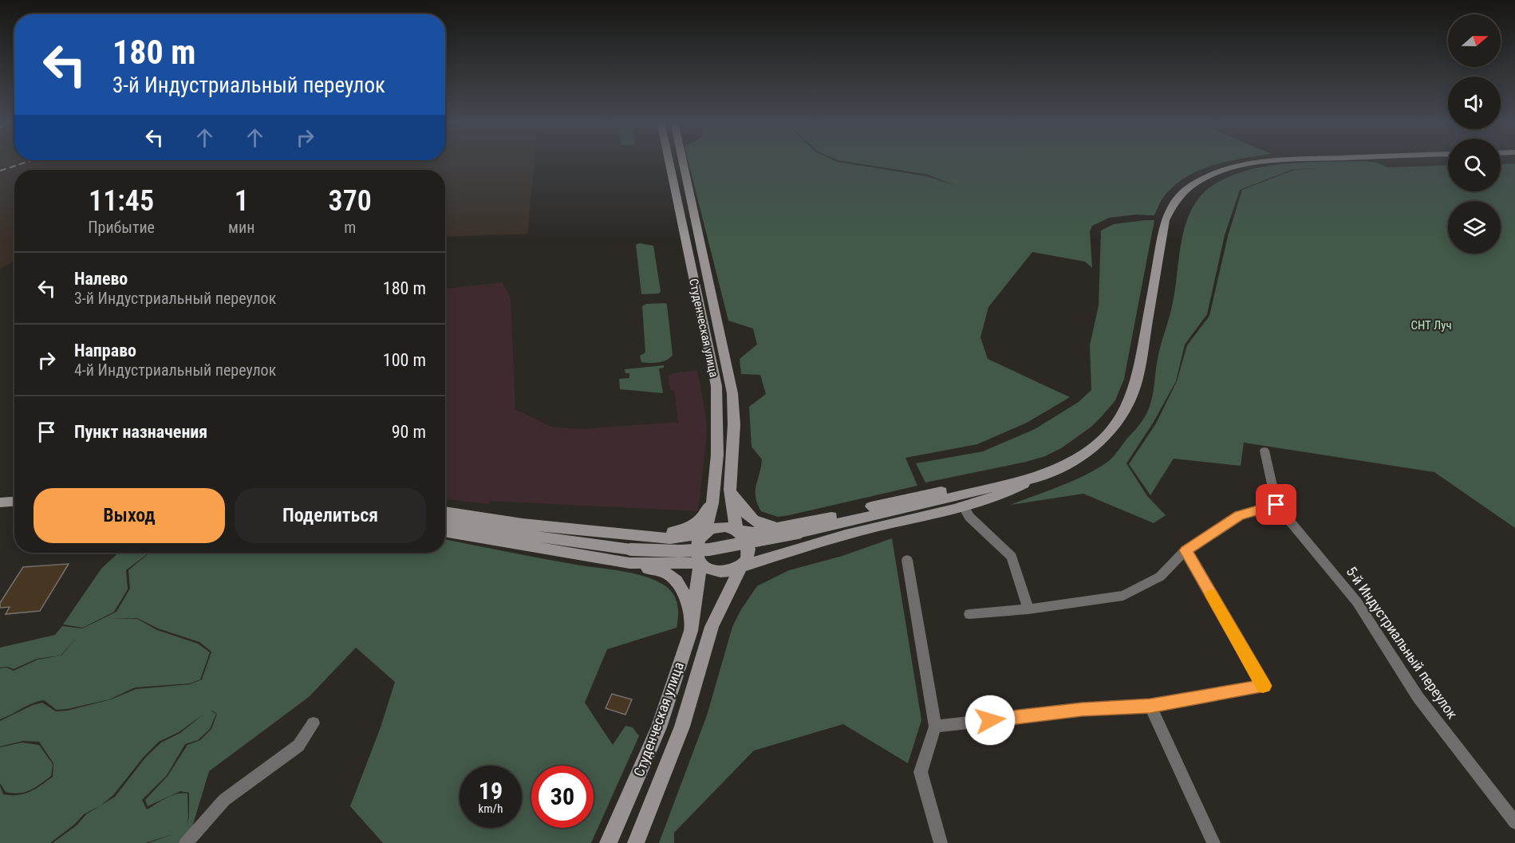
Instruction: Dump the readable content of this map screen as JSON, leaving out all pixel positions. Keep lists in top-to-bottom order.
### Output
{
  "streets": {
    "main road": ["Студенческая улица"],
    "street": ["5-й Индустриальный переулок"]
  },
  "parks": ["СНТ Луч"],
  "north": "right",
  "page": {
    "turn": ["180 m", "3-й Индустриальный переулок"],
    "eta": [
      "11:45",
      "Прибытие",
      "1",
      "мин",
      "370",
      "m"
    ],
    "list": [
      {
        "name": "Налево",
        "note": "3-й Индустриальный переулок",
        "value": "180 m"
      },
      {
        "name": "Направо",
        "note": "4-й Индустриальный переулок",
        "value": "100 m"
      },
      {
        "name": "Пункт назначения",
        "value": "90 m"
      }
    ],
    "buttons": ["Выход", "Поделиться"],
    "speed": "19 km/h",
    "limit": "30"
  }
}
